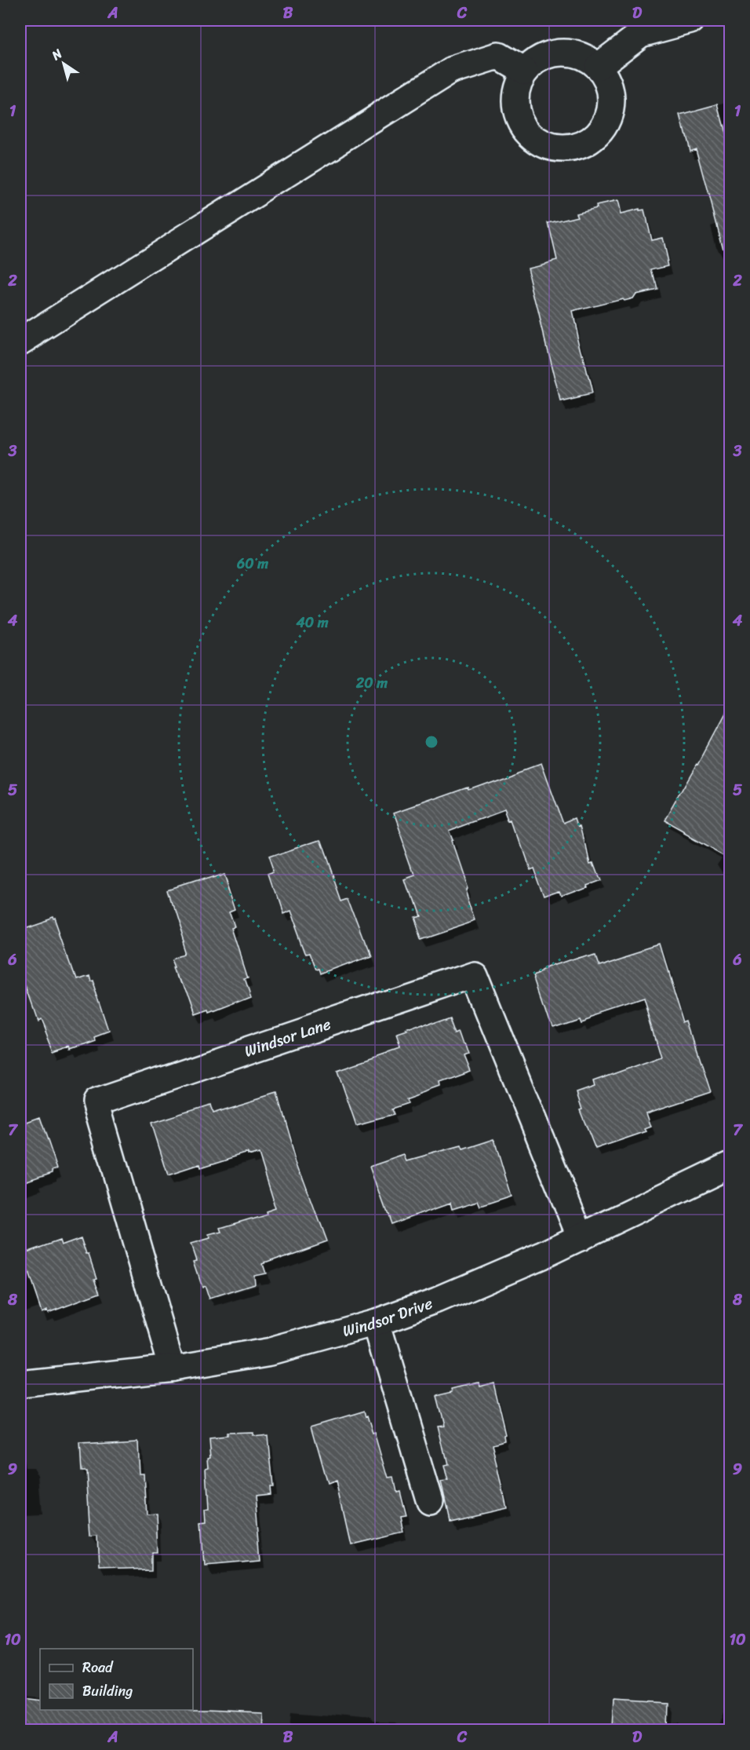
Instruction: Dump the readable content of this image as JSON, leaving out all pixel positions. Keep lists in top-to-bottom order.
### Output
{
  "streets": {
    "street": ["Windsor Lane", "Windsor Drive"]
  },
  "crossings": [
    ["Windsor Lane", "Windsor Drive"]
  ],
  "legend": ["Road", "Building"],
  "north": "top left",
  "grid": {
    "columns": [
      "A",
      "B",
      "C",
      "D"
    ],
    "rows": [
      "1",
      "2",
      "3",
      "4",
      "5",
      "6",
      "7",
      "8",
      "9",
      "10"
    ]
  },
  "rings": ["60 m", "40 m", "20 m"]
}
